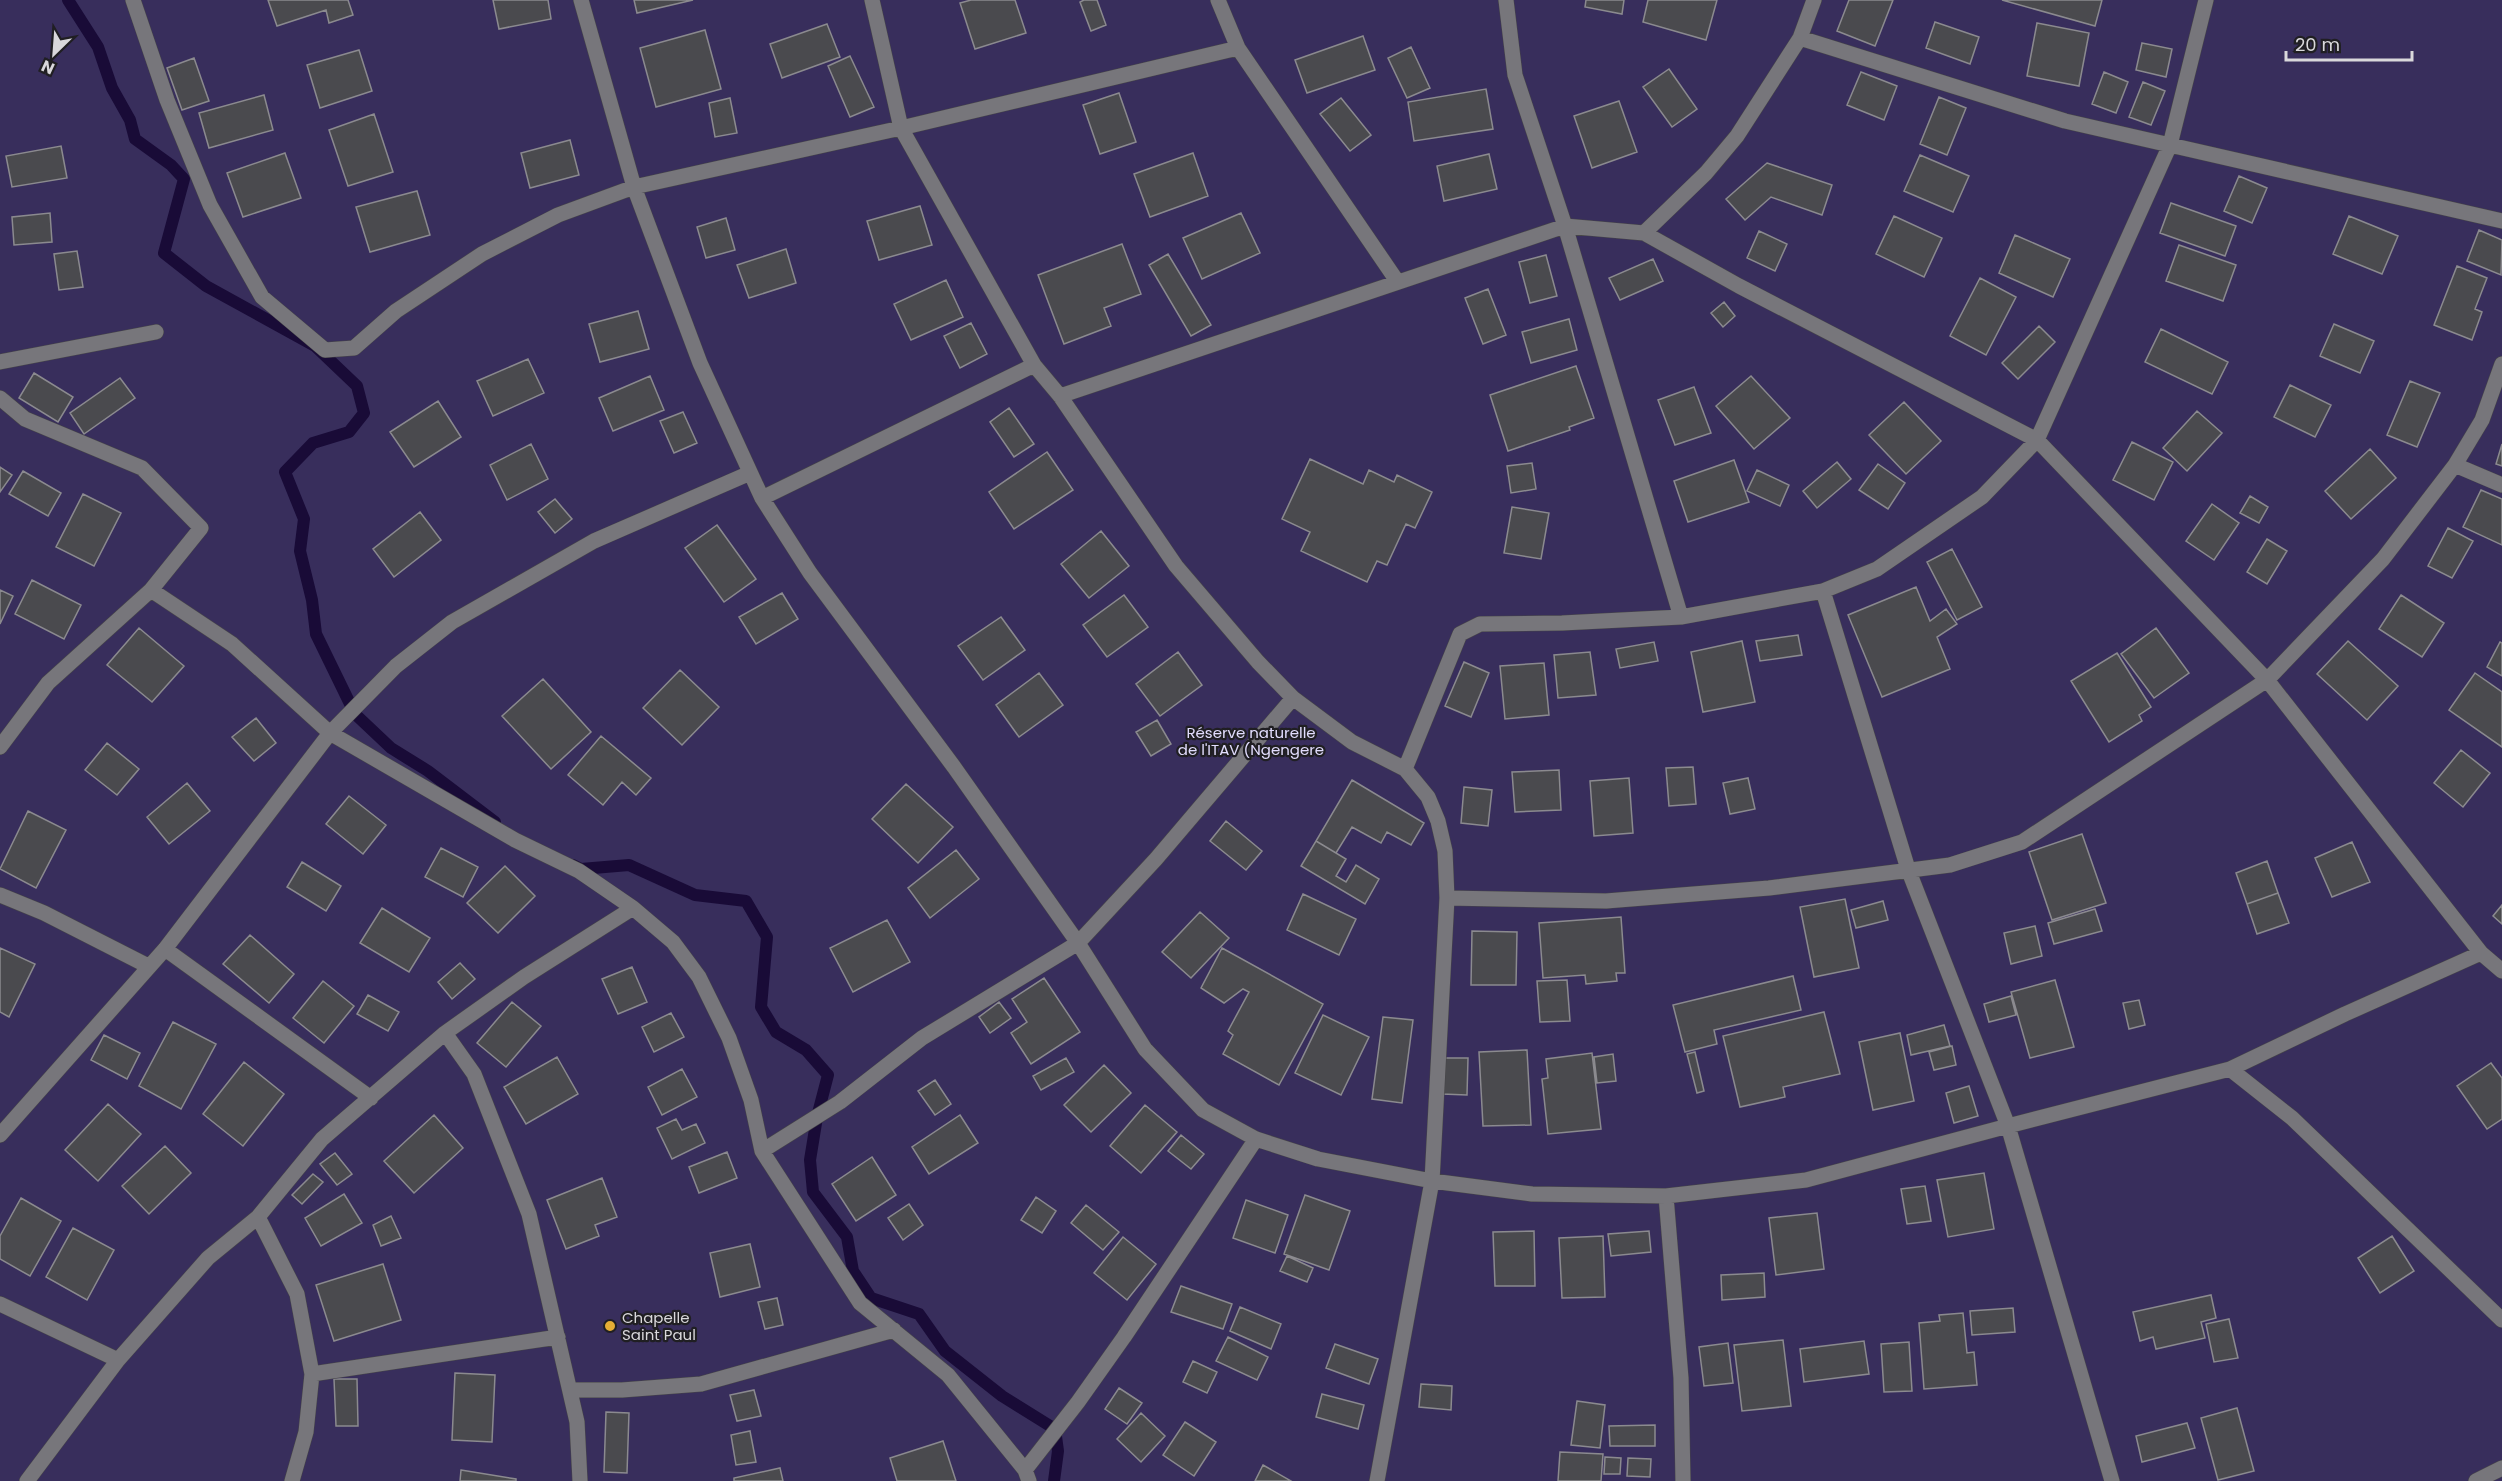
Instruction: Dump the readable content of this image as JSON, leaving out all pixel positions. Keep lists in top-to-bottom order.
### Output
{
  "parks": ["Réserve naturelle de l'ITAV (Ngengere"],
  "places": ["Chapelle Saint Paul"],
  "scale_bar": "20 m",
  "north": "bottom left"
}
